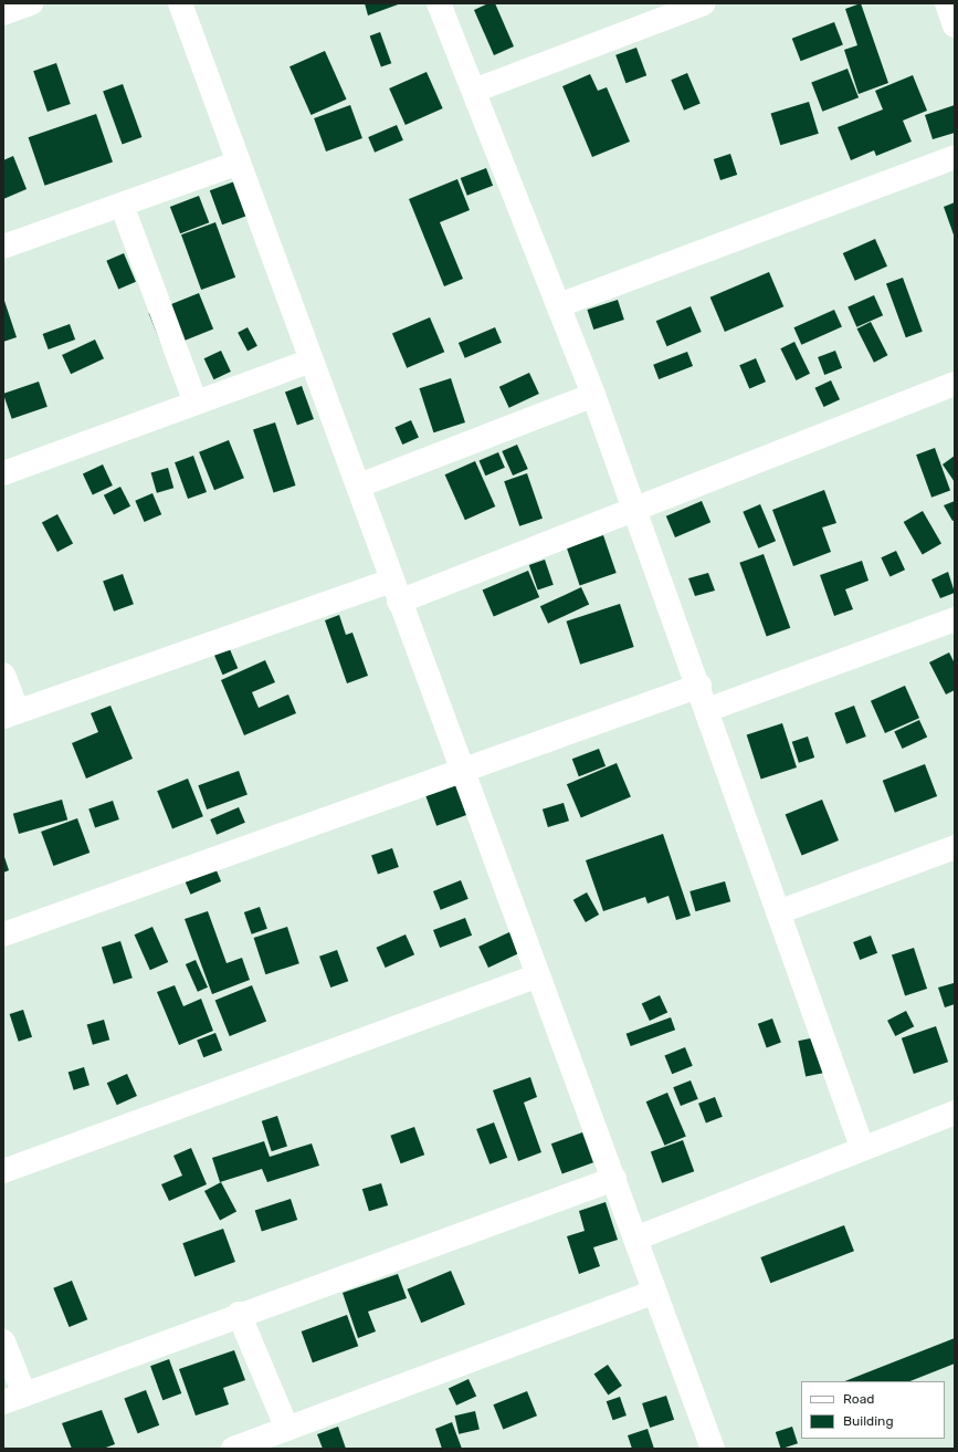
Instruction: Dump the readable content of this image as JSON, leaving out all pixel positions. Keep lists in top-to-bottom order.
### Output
{
  "legend": ["Road", "Building"]
}
